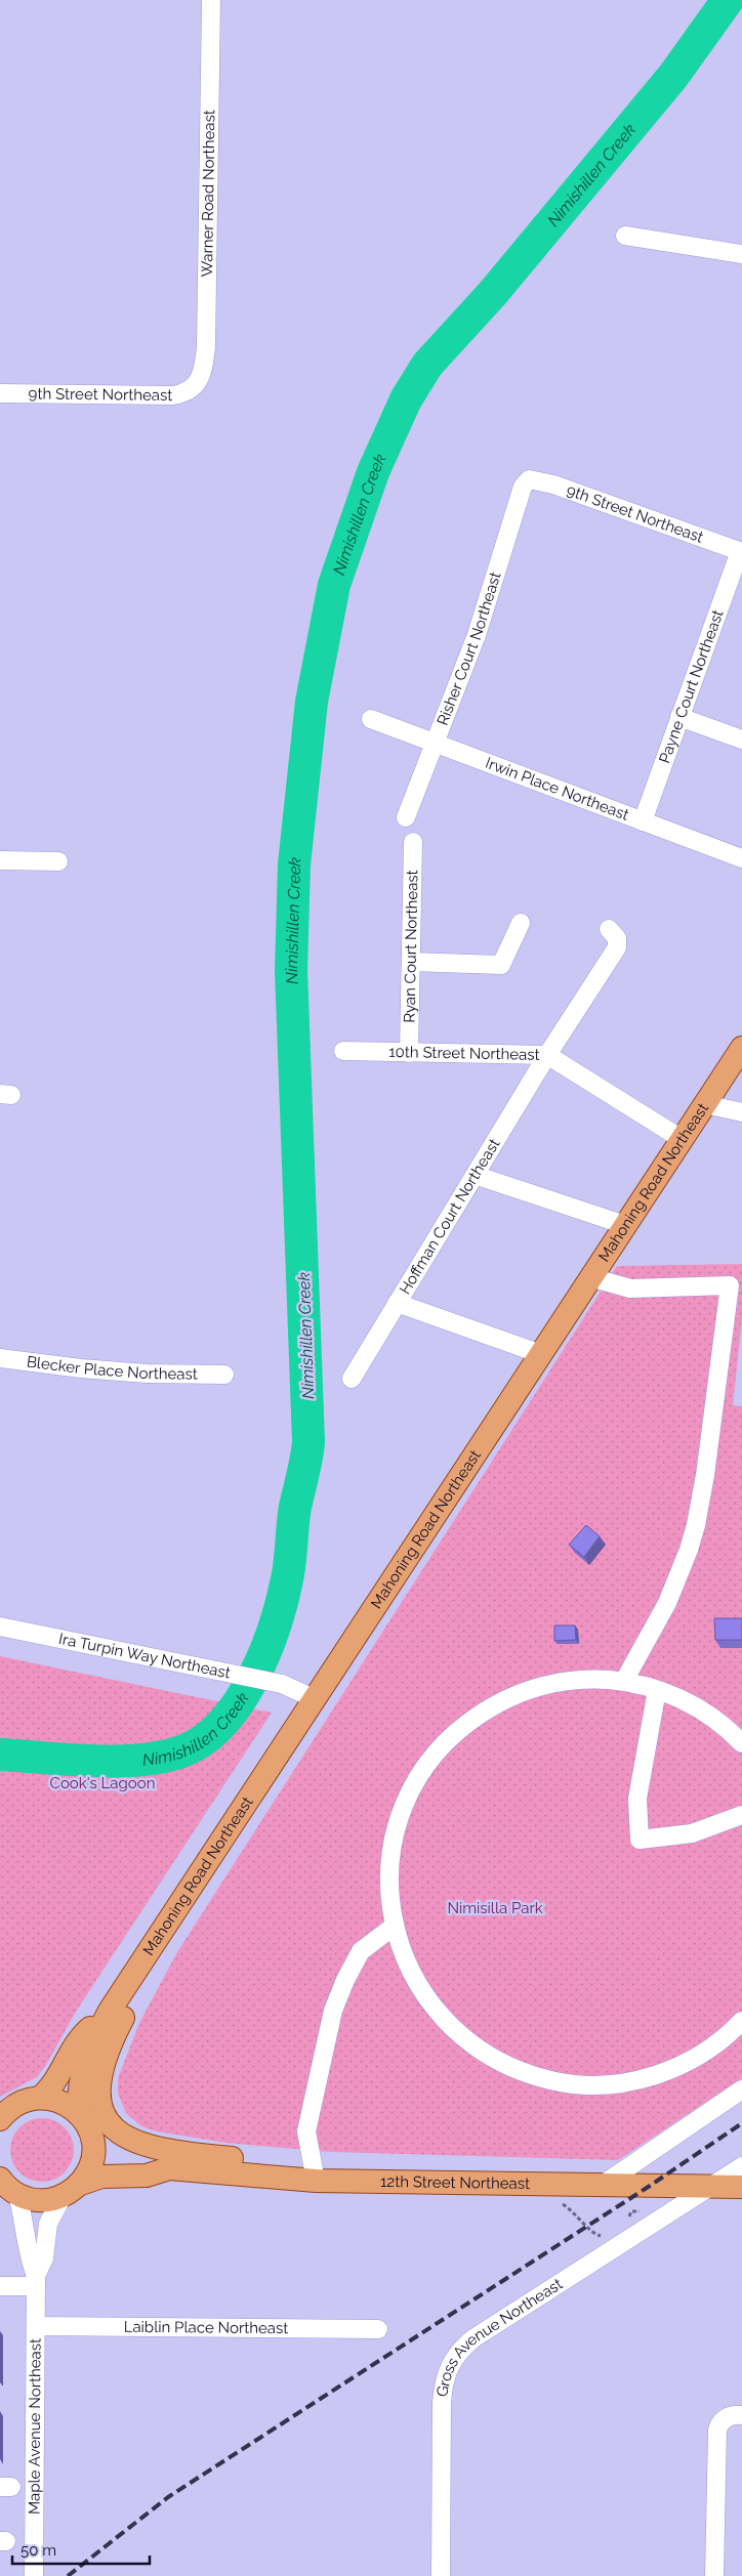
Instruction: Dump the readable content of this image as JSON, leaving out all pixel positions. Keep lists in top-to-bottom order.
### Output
{
  "streets": {
    "main road": ["Mahoning Road Northeast", "12th Street Northeast"],
    "street": [
      "Warner Road Northeast",
      "9th Street Northeast",
      "Risher Court Northeast",
      "Payne Court Northeast",
      "Irwin Place Northeast",
      "Ryan Court Northeast",
      "10th Street Northeast",
      "Hoffman Court Northeast",
      "Blecker Place Northeast",
      "Ira Turpin Way Northeast",
      "Laiblin Place Northeast",
      "Gross Avenue Northeast",
      "Maple Avenue Northeast"
    ]
  },
  "crossings": [
    ["Warner Road Northeast", "9th Street Northeast"],
    ["9th Street Northeast", "Risher Court Northeast"],
    ["9th Street Northeast", "Payne Court Northeast"],
    ["Risher Court Northeast", "Irwin Place Northeast"],
    ["Payne Court Northeast", "Irwin Place Northeast"],
    ["Ryan Court Northeast", "10th Street Northeast"],
    ["10th Street Northeast", "Mahoning Road Northeast"],
    ["10th Street Northeast", "Hoffman Court Northeast"],
    ["Mahoning Road Northeast", "Ira Turpin Way Northeast"],
    ["Mahoning Road Northeast", "12th Street Northeast"],
    ["Mahoning Road Northeast", "Maple Avenue Northeast"],
    ["12th Street Northeast", "Gross Avenue Northeast"],
    ["12th Street Northeast", "Maple Avenue Northeast"],
    ["Laiblin Place Northeast", "Maple Avenue Northeast"]
  ],
  "water": ["Nimishillen Creek"],
  "parks": ["Cook's Lagoon", "Nimisilla Park"],
  "scale_bar": "50 m"
}
